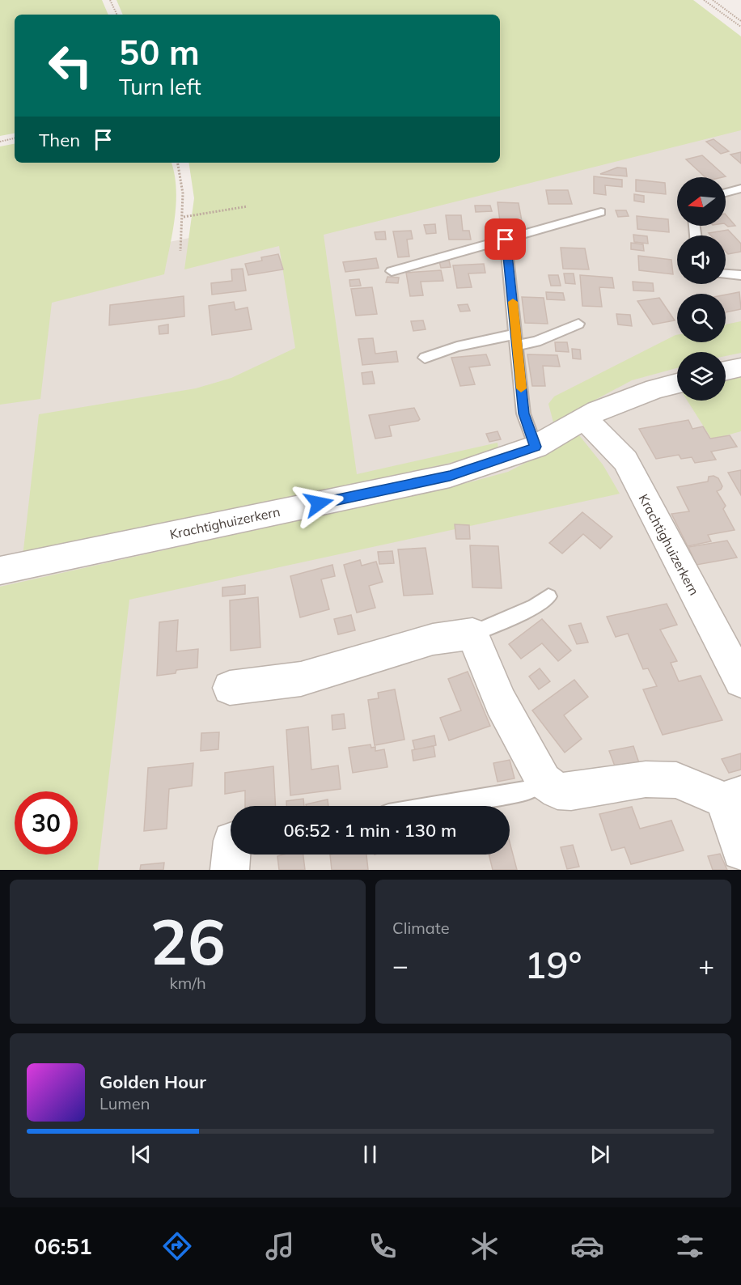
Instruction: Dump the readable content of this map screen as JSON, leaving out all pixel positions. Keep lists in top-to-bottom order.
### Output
{
  "streets": {
    "street": ["Krachtighuizerkern"]
  },
  "north": "left",
  "page": {
    "turn": ["50 m", "Turn left"],
    "then": "Then",
    "limit": "30",
    "trip": "06:52 · 1 min · 130 m",
    "tile": [
      ["26", "km/h"],
      "Climate"
    ],
    "heat": ["−", "19°", "+"],
    "song": ["Golden Hour", "Lumen"],
    "tabs": "06:51"
  }
}
